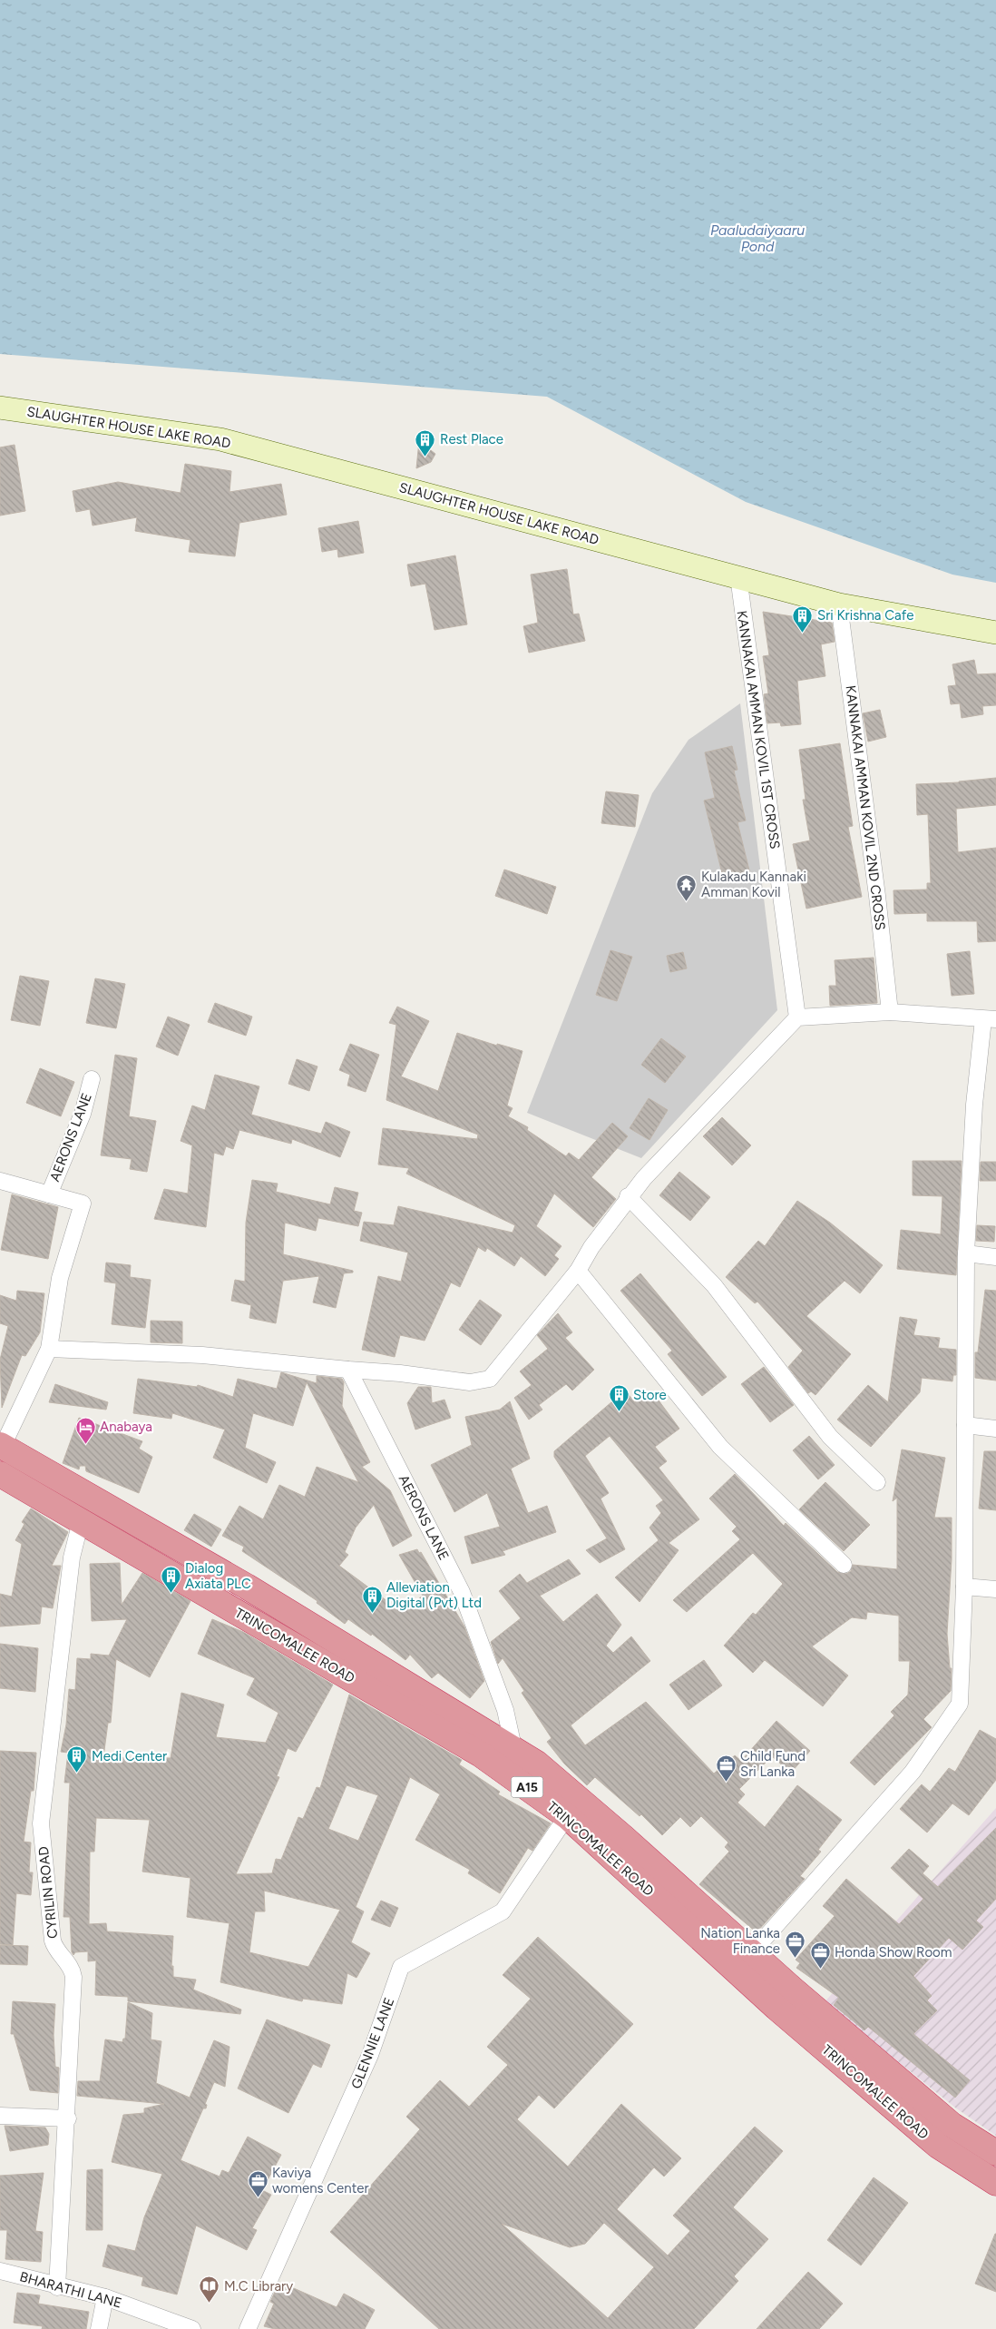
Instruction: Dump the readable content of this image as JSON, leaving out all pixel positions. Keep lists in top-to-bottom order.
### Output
{
  "streets": {
    "highway": ["TRINCOMALEE ROAD", "A15"],
    "main road": ["SLAUGHTER HOUSE LAKE ROAD"],
    "street": [
      "KANNAKAI AMMAN KOVIL 1ST CROSS",
      "KANNAKAI AMMAN KOVIL 2ND CROSS",
      "AERONS LANE",
      "CYRILIN ROAD",
      "GLENNIE LANE",
      "BHARATHI LANE"
    ]
  },
  "crossings": [
    ["SLAUGHTER HOUSE LAKE ROAD", "KANNAKAI AMMAN KOVIL 1ST CROSS"],
    ["SLAUGHTER HOUSE LAKE ROAD", "KANNAKAI AMMAN KOVIL 2ND CROSS"],
    ["AERONS LANE", "TRINCOMALEE ROAD"],
    ["TRINCOMALEE ROAD", "CYRILIN ROAD"],
    ["TRINCOMALEE ROAD", "GLENNIE LANE"],
    ["CYRILIN ROAD", "BHARATHI LANE"]
  ],
  "water": ["Paaludaiyaaru Pond"],
  "places": {
    "building": [
      "Rest Place",
      "Sri Krishna Cafe",
      "Store",
      "Dialog Axiata PLC",
      "Alleviation Digital (Pvt) Ltd",
      "Medi Center"
    ],
    "temple": ["Kulakadu Kannaki Amman Kovil"],
    "hotel": ["Anabaya"],
    "office": [
      "Child Fund Sri Lanka",
      "Nation Lanka Finance",
      "Honda Show Room",
      "Kaviya womens Center"
    ],
    "library": ["M.C Library"]
  }
}
